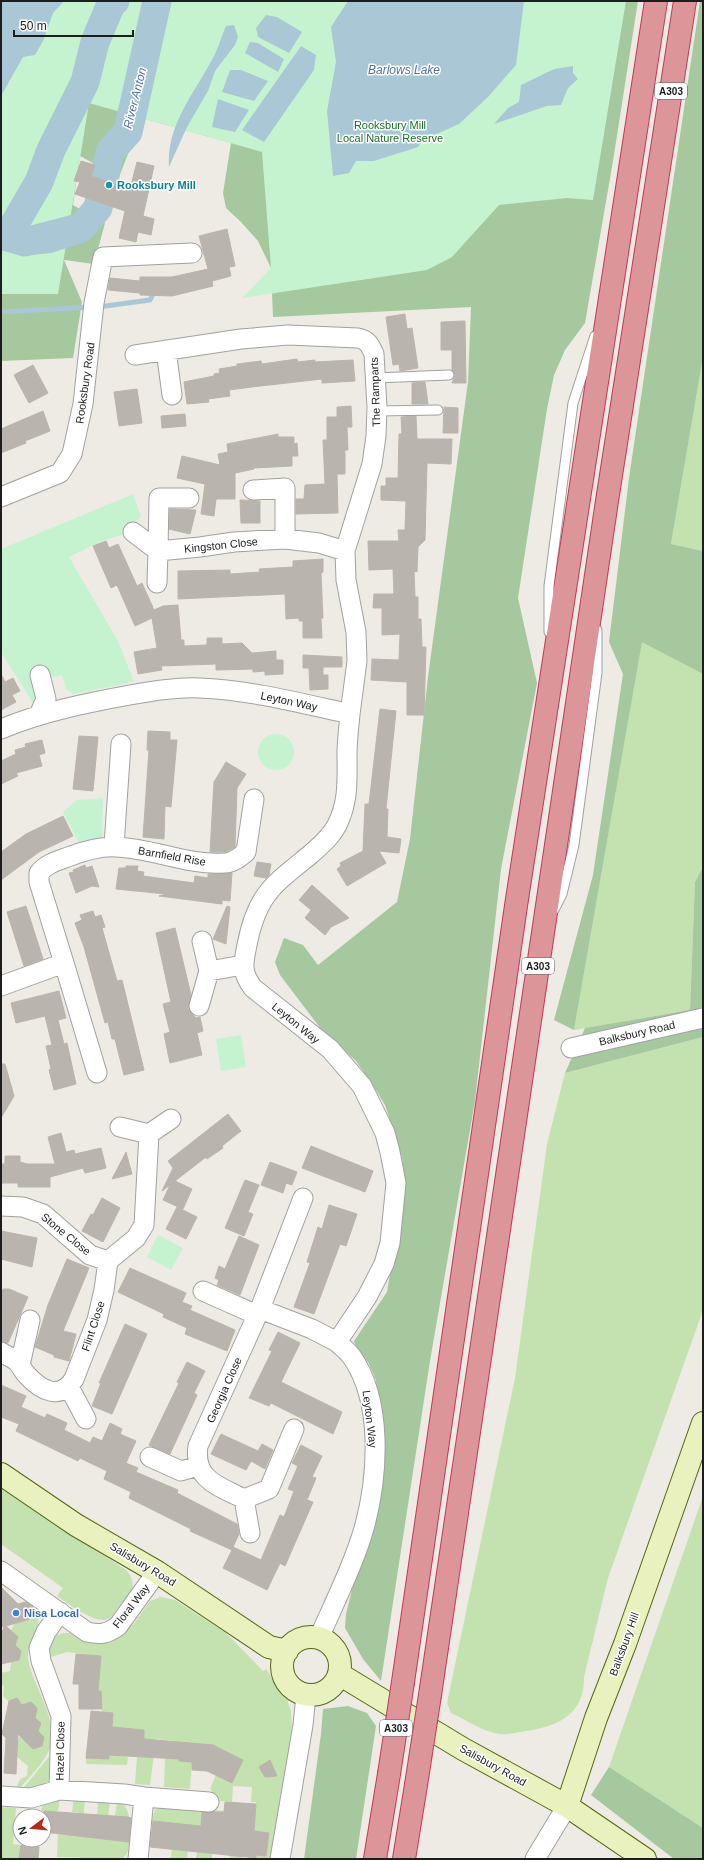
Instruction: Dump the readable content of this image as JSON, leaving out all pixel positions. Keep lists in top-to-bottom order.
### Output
{
  "streets": {
    "highway": ["A303"],
    "street": [
      "Rooksbury Road",
      "The Ramparts",
      "Kingston Close",
      "Leyton Way",
      "Barnfield Rise",
      "Balksbury Road",
      "Stone Close",
      "Flint Close",
      "Georgia Close",
      "Salisbury Road",
      "Floral Way",
      "Balksbury Hill",
      "Hazel Close"
    ]
  },
  "crossings": [
    ["The Ramparts", "Kingston Close"],
    ["The Ramparts", "Leyton Way"],
    ["Leyton Way", "Salisbury Road"],
    ["Stone Close", "Flint Close"],
    ["Salisbury Road", "Floral Way"],
    ["Salisbury Road", "Balksbury Hill"],
    ["Floral Way", "Hazel Close"]
  ],
  "water": ["Barlows Lake", "River Anton"],
  "parks": ["Rooksbury Mill Local Nature Reserve"],
  "places": ["Rooksbury Mill", "Nisa Local"],
  "scale_bar": "50 m",
  "north": "left"
}
